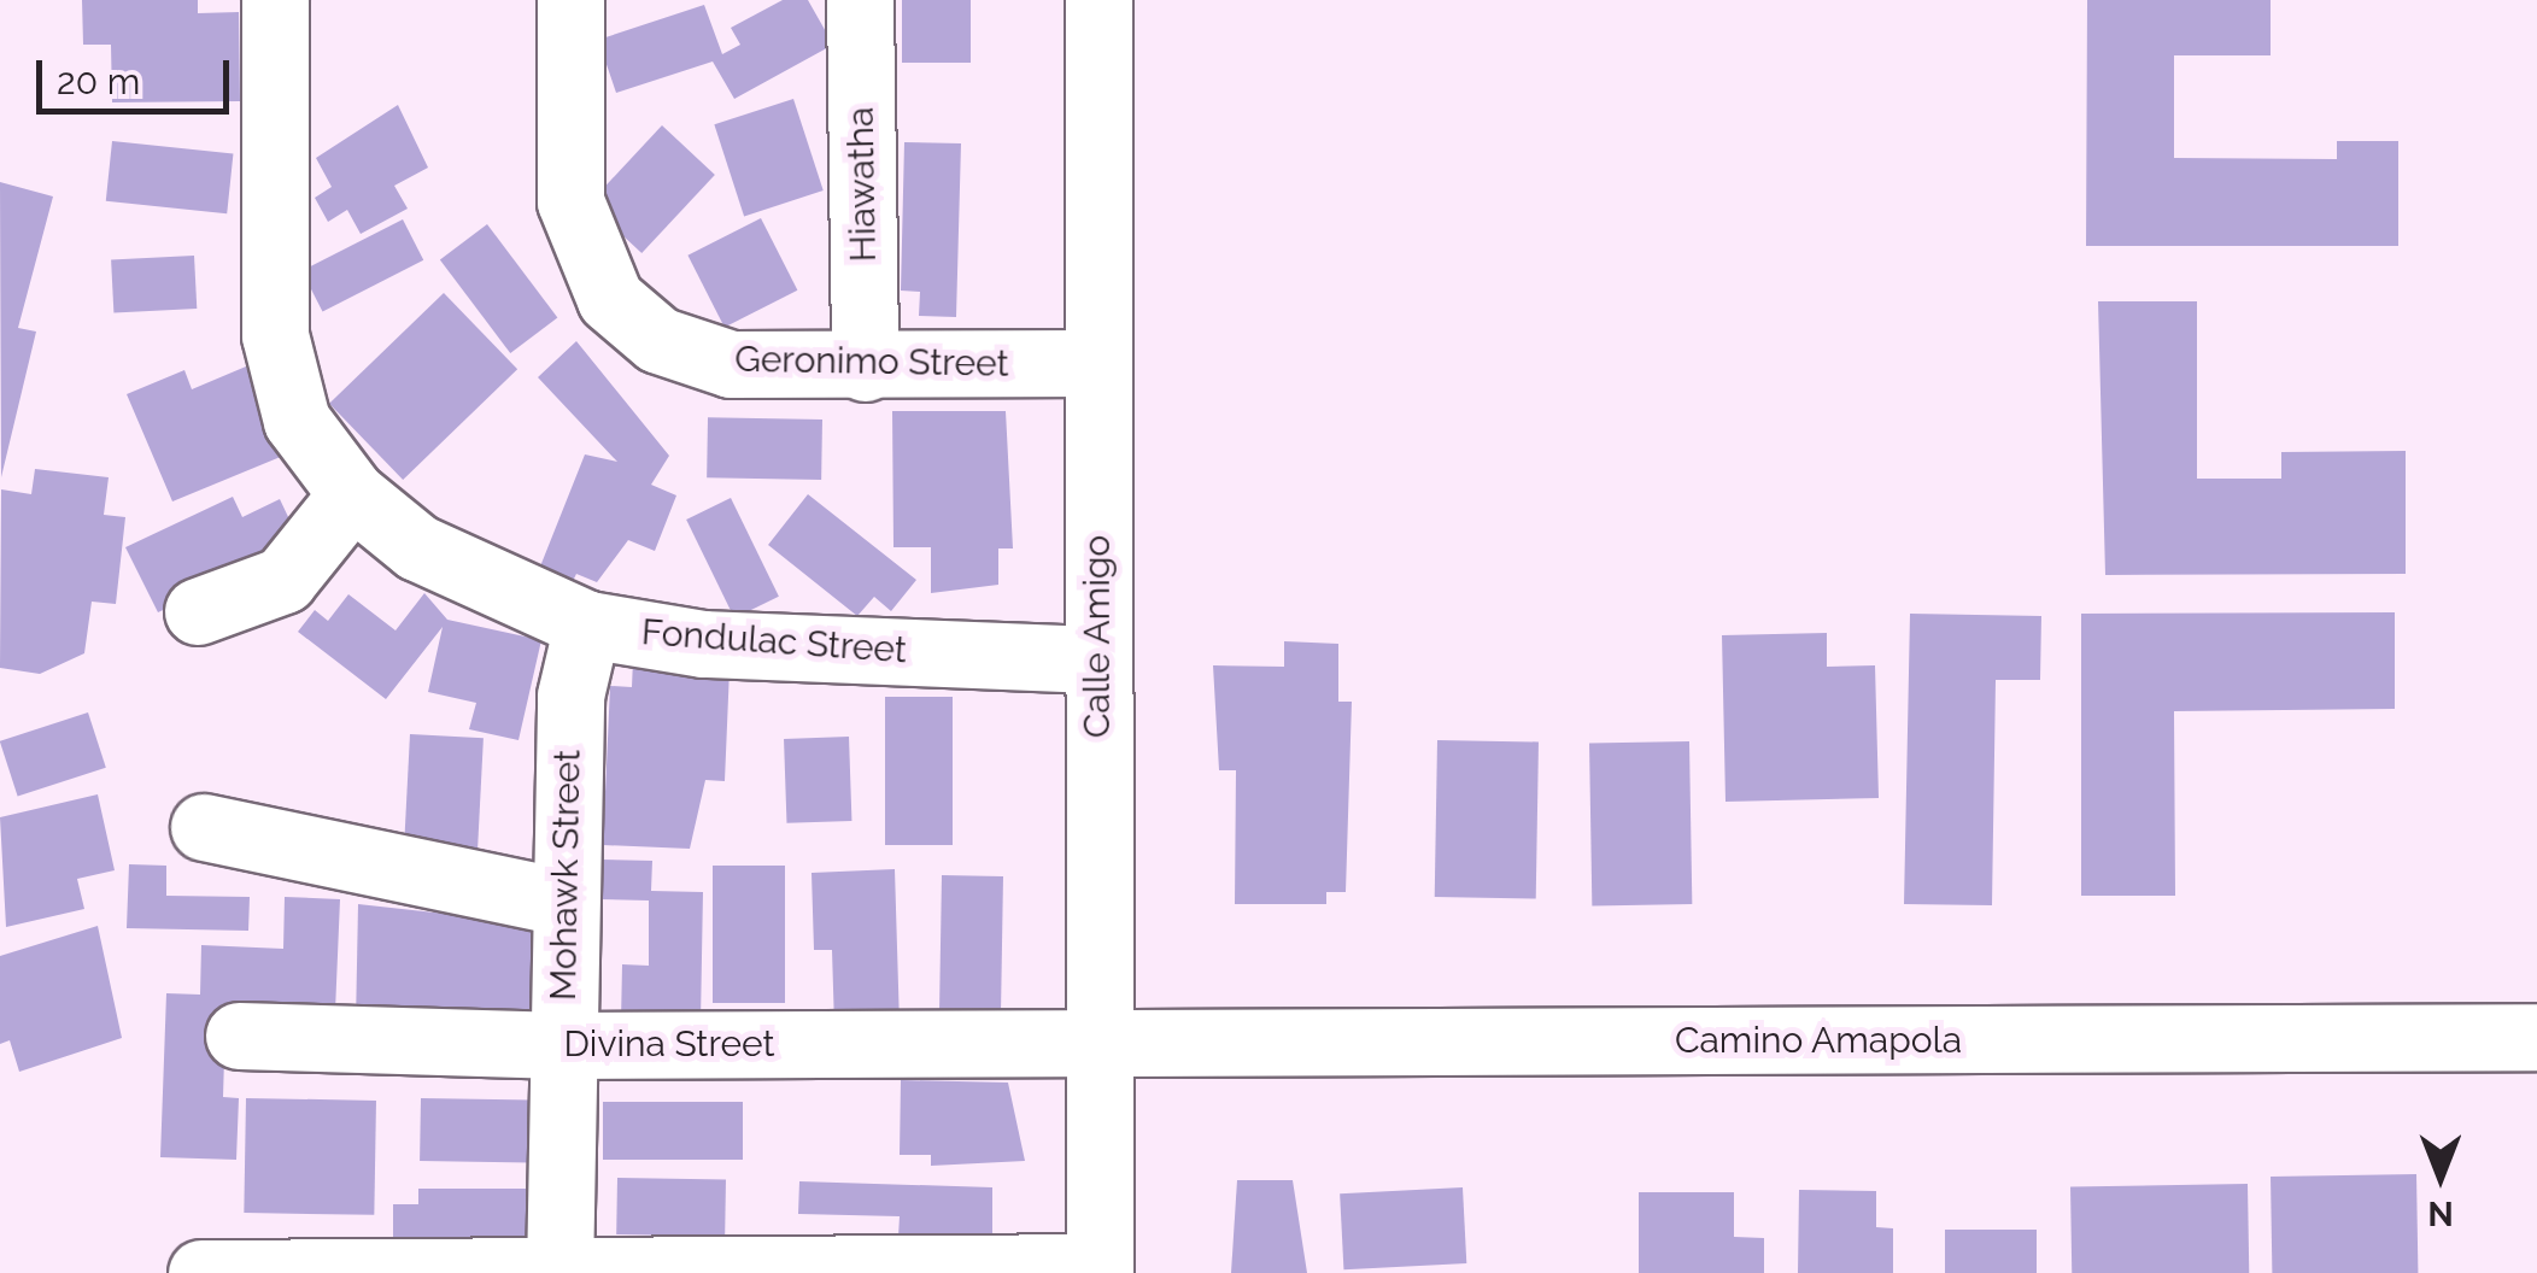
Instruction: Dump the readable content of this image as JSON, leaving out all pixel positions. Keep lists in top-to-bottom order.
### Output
{
  "streets": {
    "street": [
      "Hiawatha",
      "Geronimo Street",
      "Calle Amigo",
      "Fondulac Street",
      "Mohawk Street",
      "Camino Amapola",
      "Divina Street"
    ]
  },
  "crossings": [
    ["Hiawatha", "Geronimo Street"],
    ["Geronimo Street", "Calle Amigo"],
    ["Calle Amigo", "Fondulac Street"],
    ["Calle Amigo", "Camino Amapola"],
    ["Calle Amigo", "Divina Street"],
    ["Fondulac Street", "Mohawk Street"],
    ["Mohawk Street", "Divina Street"],
    ["Camino Amapola", "Divina Street"]
  ],
  "scale_bar": "20 m",
  "north": "bottom"
}
